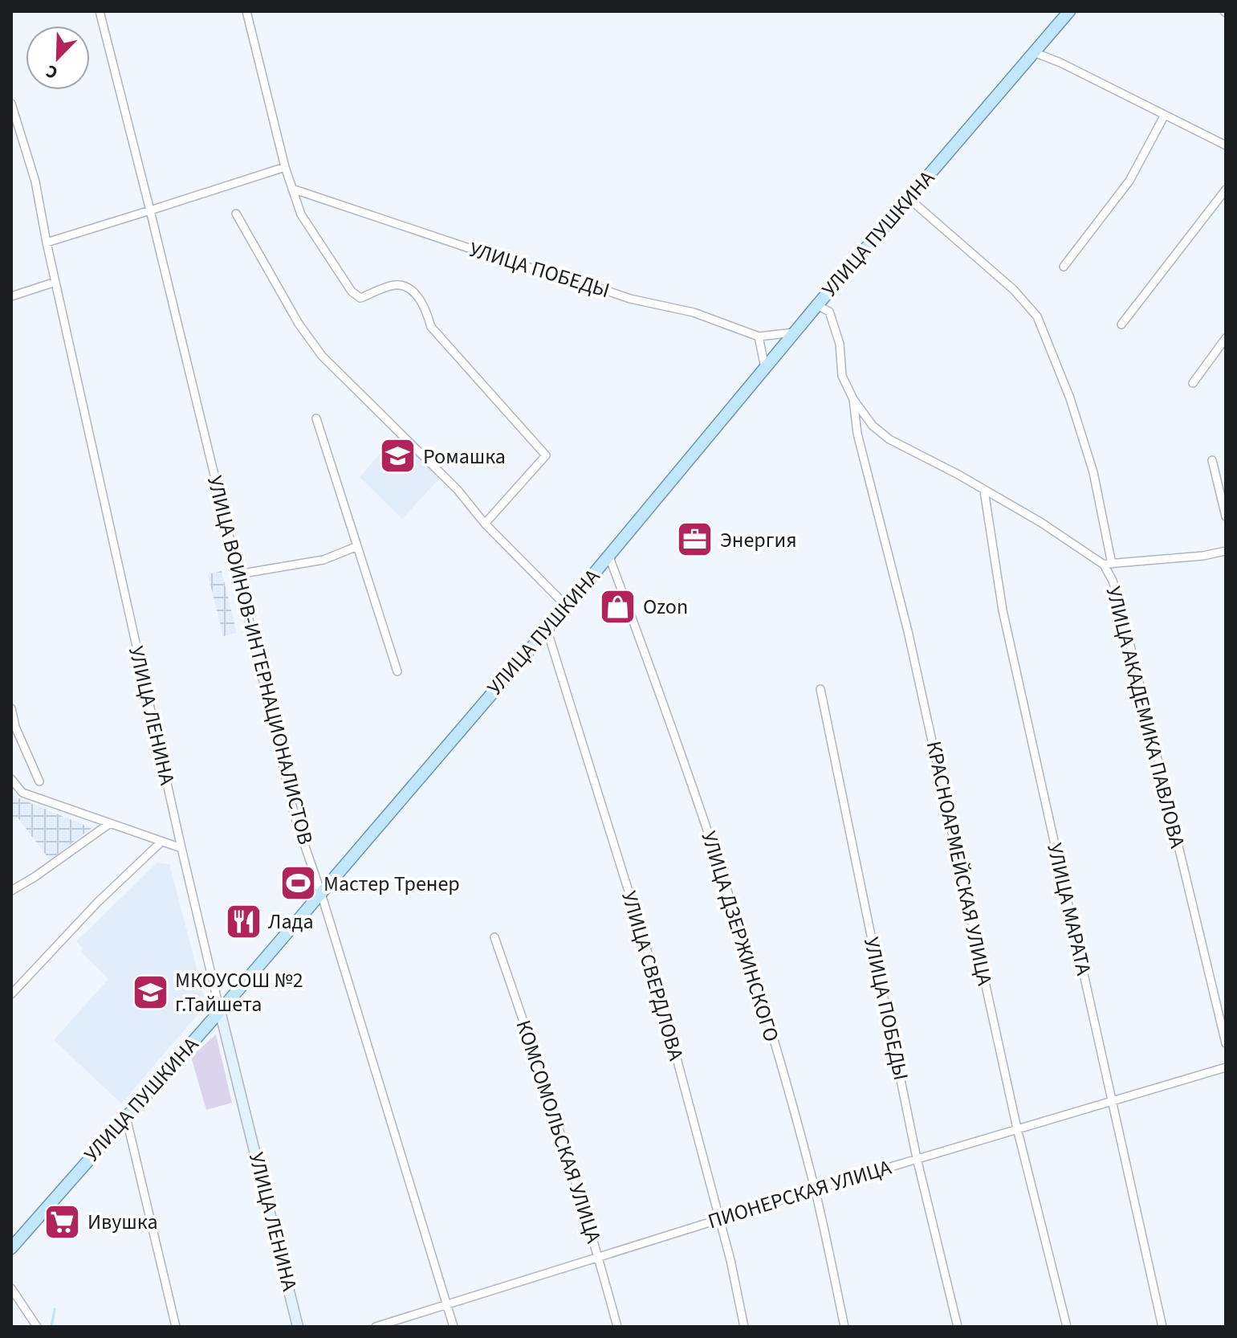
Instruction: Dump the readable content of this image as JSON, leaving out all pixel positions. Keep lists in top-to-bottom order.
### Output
{
  "streets": {
    "main road": ["УЛИЦА ПУШКИНА", "УЛИЦА ЛЕНИНА"],
    "street": [
      "УЛИЦА ПОБЕДЫ",
      "УЛИЦА ВОИНОВ-ИНТЕРНАЦИОНАЛИСТОВ",
      "УЛИЦА АКАДЕМИКА ПАВЛОВА",
      "КРАСНОАРМЕЙСКАЯ УЛИЦА",
      "УЛИЦА МАРАТА",
      "УЛИЦА ДЗЕРЖИНСКОГО",
      "УЛИЦА СВЕРДЛОВА",
      "КОМСОМОЛЬСКАЯ УЛИЦА",
      "ПИОНЕРСКАЯ УЛИЦА"
    ]
  },
  "crossings": [
    ["УЛИЦА ПУШКИНА", "УЛИЦА ВОИНОВ-ИНТЕРНАЦИОНАЛИСТОВ"],
    ["УЛИЦА ПУШКИНА", "УЛИЦА ЛЕНИНА"],
    ["УЛИЦА ПУШКИНА", "УЛИЦА АКАДЕМИКА ПАВЛОВА"],
    ["УЛИЦА ПУШКИНА", "УЛИЦА ДЗЕРЖИНСКОГО"],
    ["УЛИЦА ПУШКИНА", "УЛИЦА СВЕРДЛОВА"],
    ["УЛИЦА ПОБЕДЫ", "ПИОНЕРСКАЯ УЛИЦА"],
    ["УЛИЦА ВОИНОВ-ИНТЕРНАЦИОНАЛИСТОВ", "ПИОНЕРСКАЯ УЛИЦА"],
    ["УЛИЦА АКАДЕМИКА ПАВЛОВА", "КРАСНОАРМЕЙСКАЯ УЛИЦА"],
    ["УЛИЦА АКАДЕМИКА ПАВЛОВА", "УЛИЦА МАРАТА"],
    ["КРАСНОАРМЕЙСКАЯ УЛИЦА", "ПИОНЕРСКАЯ УЛИЦА"],
    ["УЛИЦА МАРАТА", "ПИОНЕРСКАЯ УЛИЦА"],
    ["УЛИЦА ДЗЕРЖИНСКОГО", "ПИОНЕРСКАЯ УЛИЦА"],
    ["УЛИЦА СВЕРДЛОВА", "ПИОНЕРСКАЯ УЛИЦА"],
    ["КОМСОМОЛЬСКАЯ УЛИЦА", "ПИОНЕРСКАЯ УЛИЦА"]
  ],
  "places": {
    "school or university": ["Ромашка", "МКОУСОШ №2 г.Тайшета"],
    "office": ["Энергия"],
    "shop": ["Ozon"],
    "sports": ["Мастер Тренер"],
    "restaurant": ["Лада"],
    "supermarket": ["Ивушка"]
  },
  "north": "bottom left"
}
